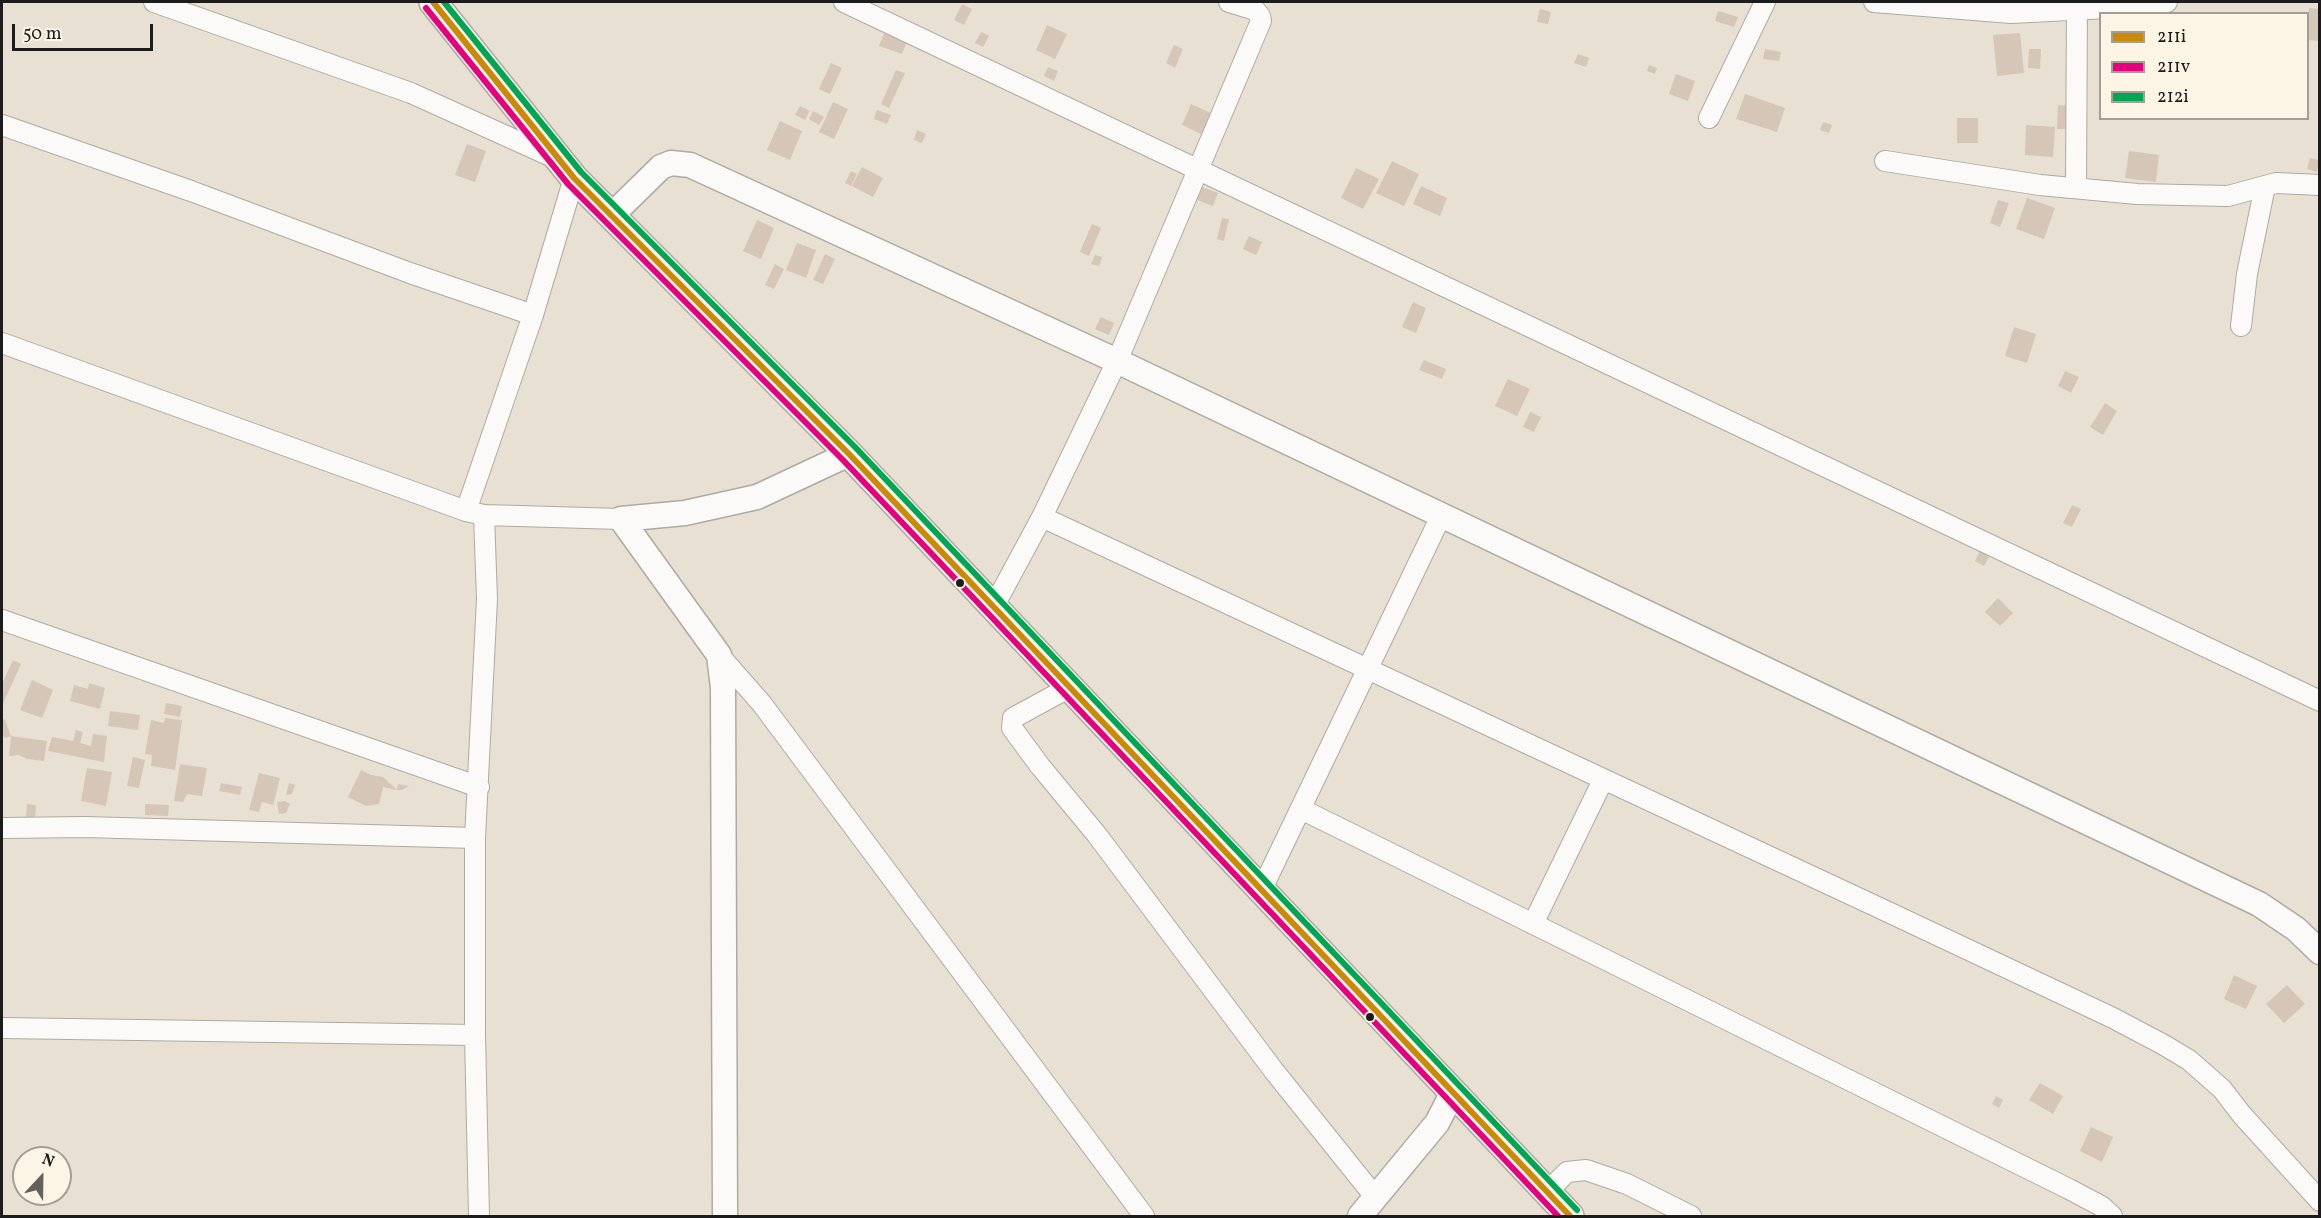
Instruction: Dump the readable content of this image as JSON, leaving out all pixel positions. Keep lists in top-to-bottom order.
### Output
{
  "lines": ["transit line 211i", "transit line 212i", "transit line 211v"],
  "legend": ["211i", "211v", "212i"],
  "scale_bar": "50 m",
  "north": "top"
}
